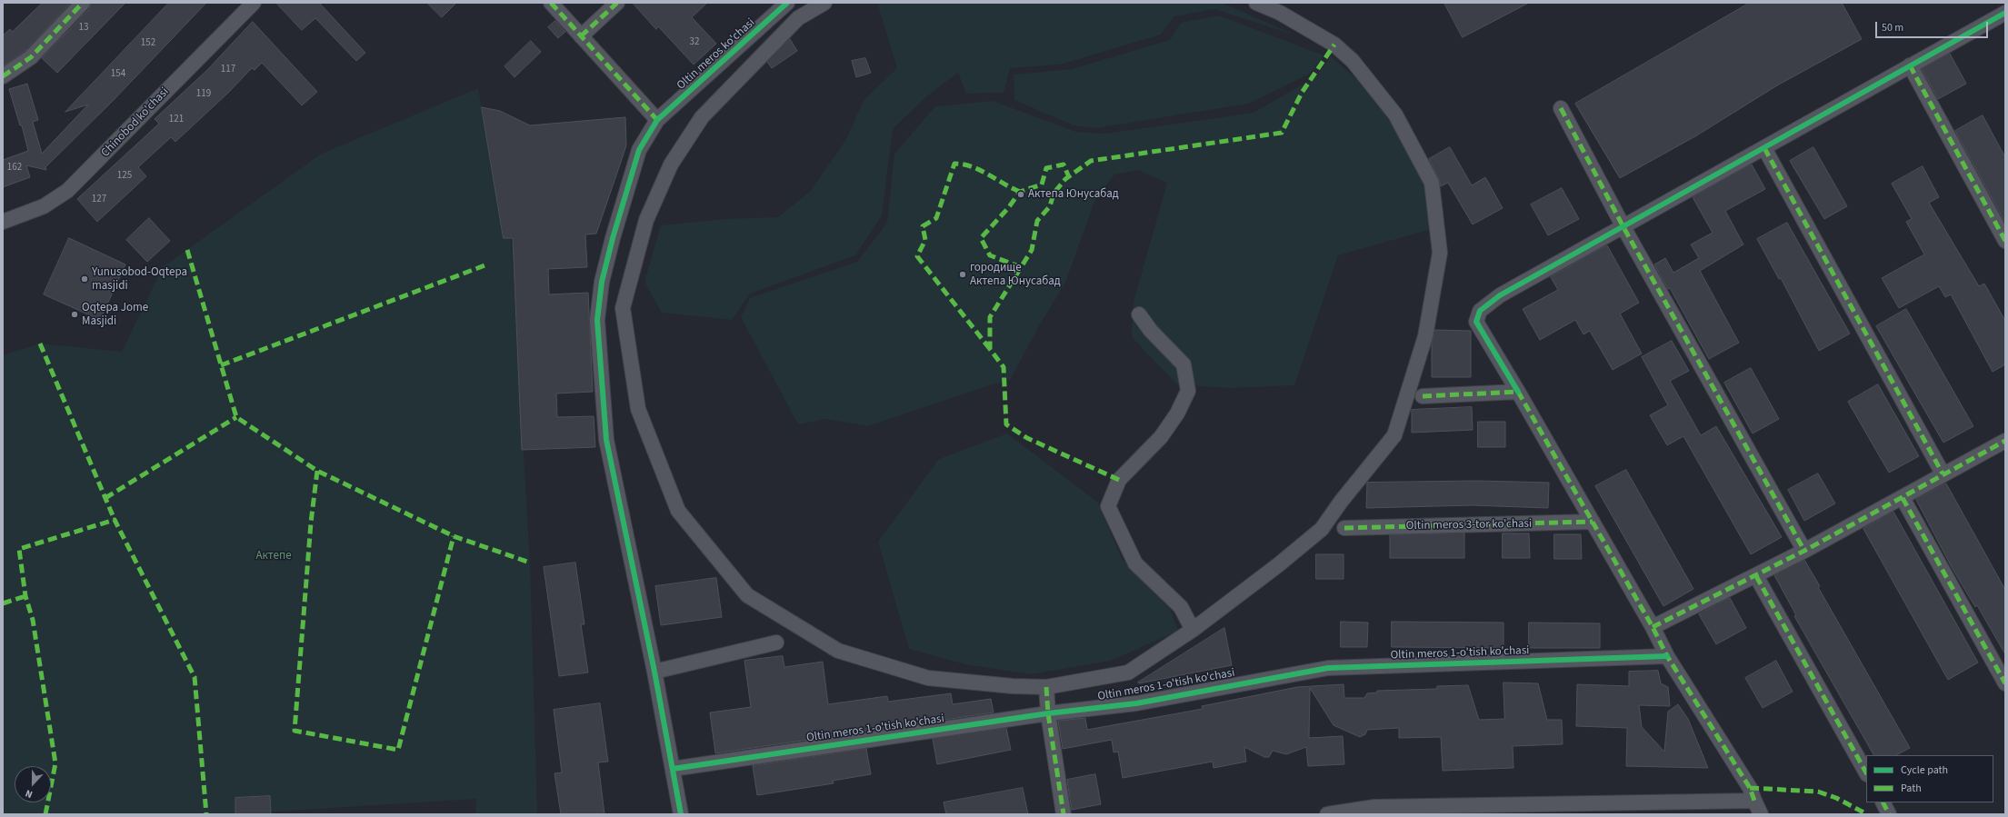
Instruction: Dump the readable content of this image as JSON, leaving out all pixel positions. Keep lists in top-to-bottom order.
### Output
{
  "streets": {
    "street": [
      "Oltin meros ko'chasi",
      "Chinobod ko'chasi",
      "Oltin meros 3-tor ko'chasi",
      "Oltin meros 1-o'tish ko'chasi"
    ]
  },
  "crossings": [
    ["Oltin meros ko'chasi", "Oltin meros 1-o'tish ko'chasi"]
  ],
  "parks": ["Актепе"],
  "places": [
    "Актепа Юнусабад",
    "городище Актепа Юнусабад",
    "Yunusobod-Oqtepa masjidi",
    "Oqtepa Jome Masjidi"
  ],
  "house_numbers": [
    "13",
    "32",
    "152",
    "117",
    "154",
    "119",
    "121",
    "162",
    "125",
    "127"
  ],
  "legend": ["Cycle path", "Path"],
  "scale_bar": "50 m",
  "north": "bottom"
}
